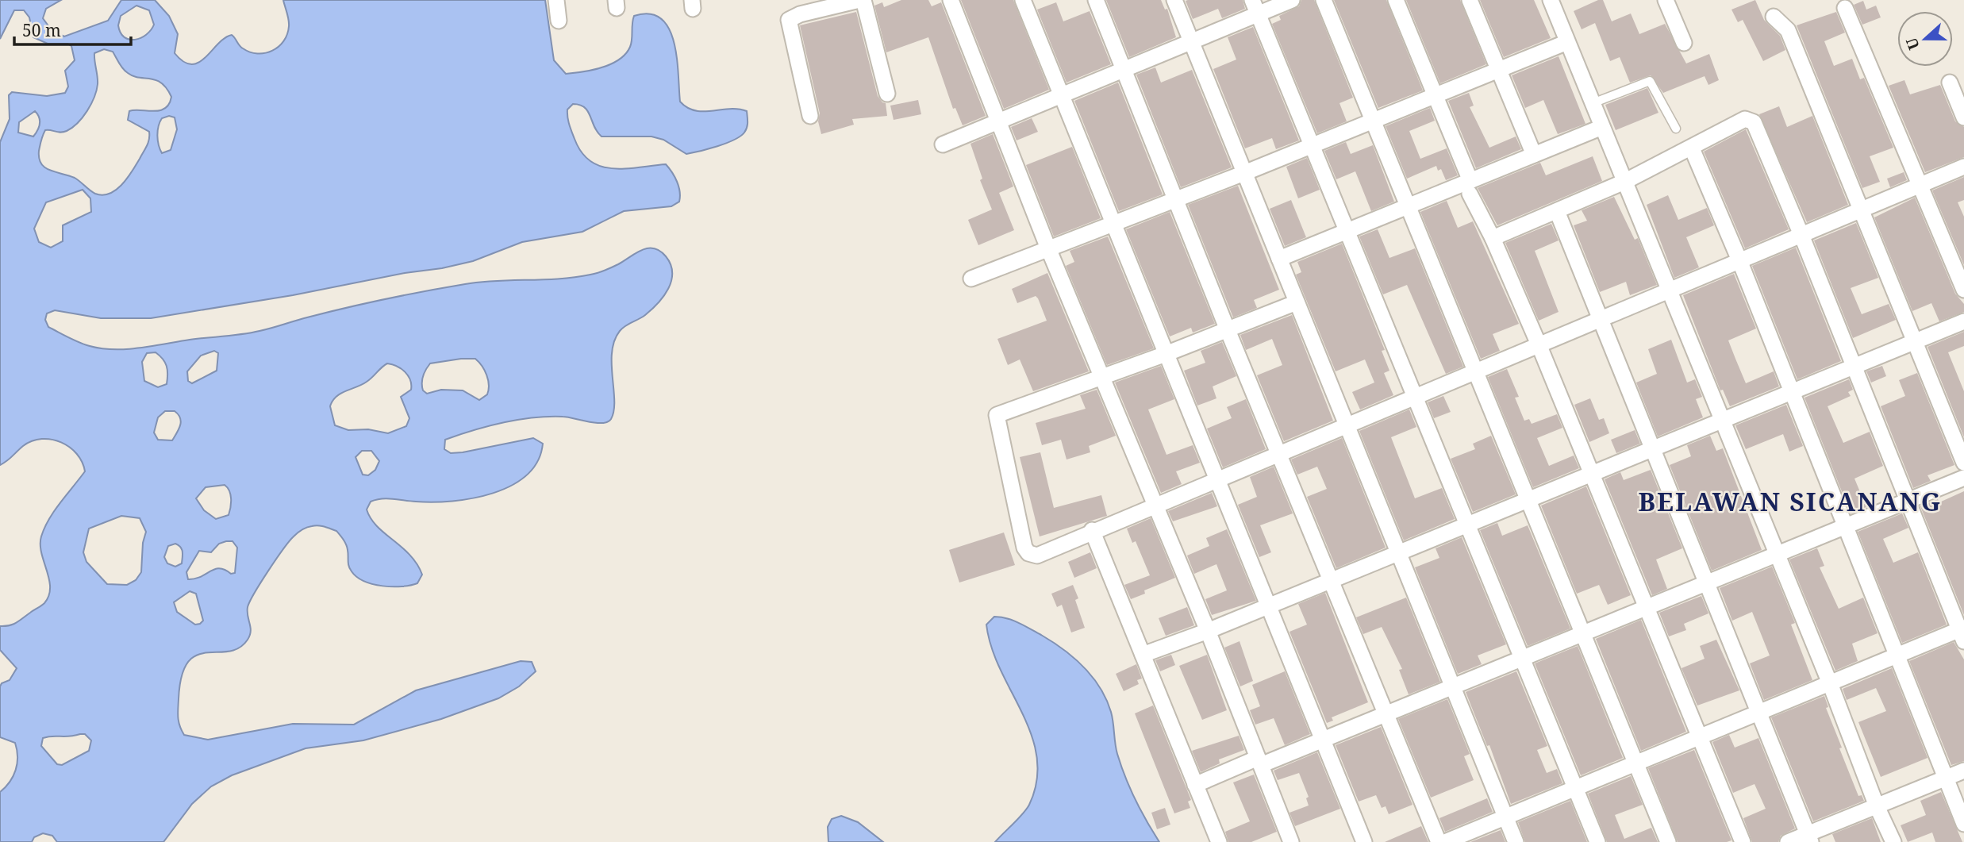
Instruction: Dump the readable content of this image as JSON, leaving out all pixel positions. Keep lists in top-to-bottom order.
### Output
{
  "districts": ["BELAWAN SICANANG"],
  "scale_bar": "50 m",
  "north": "left"
}
